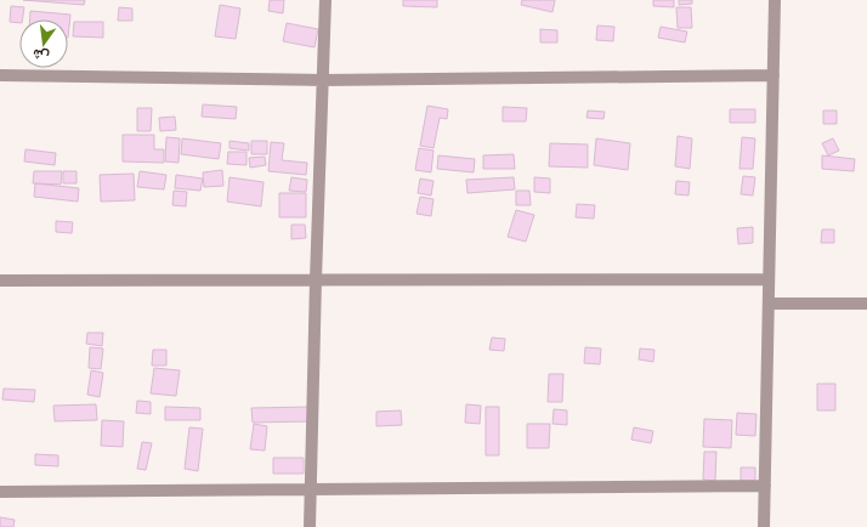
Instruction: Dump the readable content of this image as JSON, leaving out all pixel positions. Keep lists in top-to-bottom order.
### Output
{
  "north": "bottom"
}
